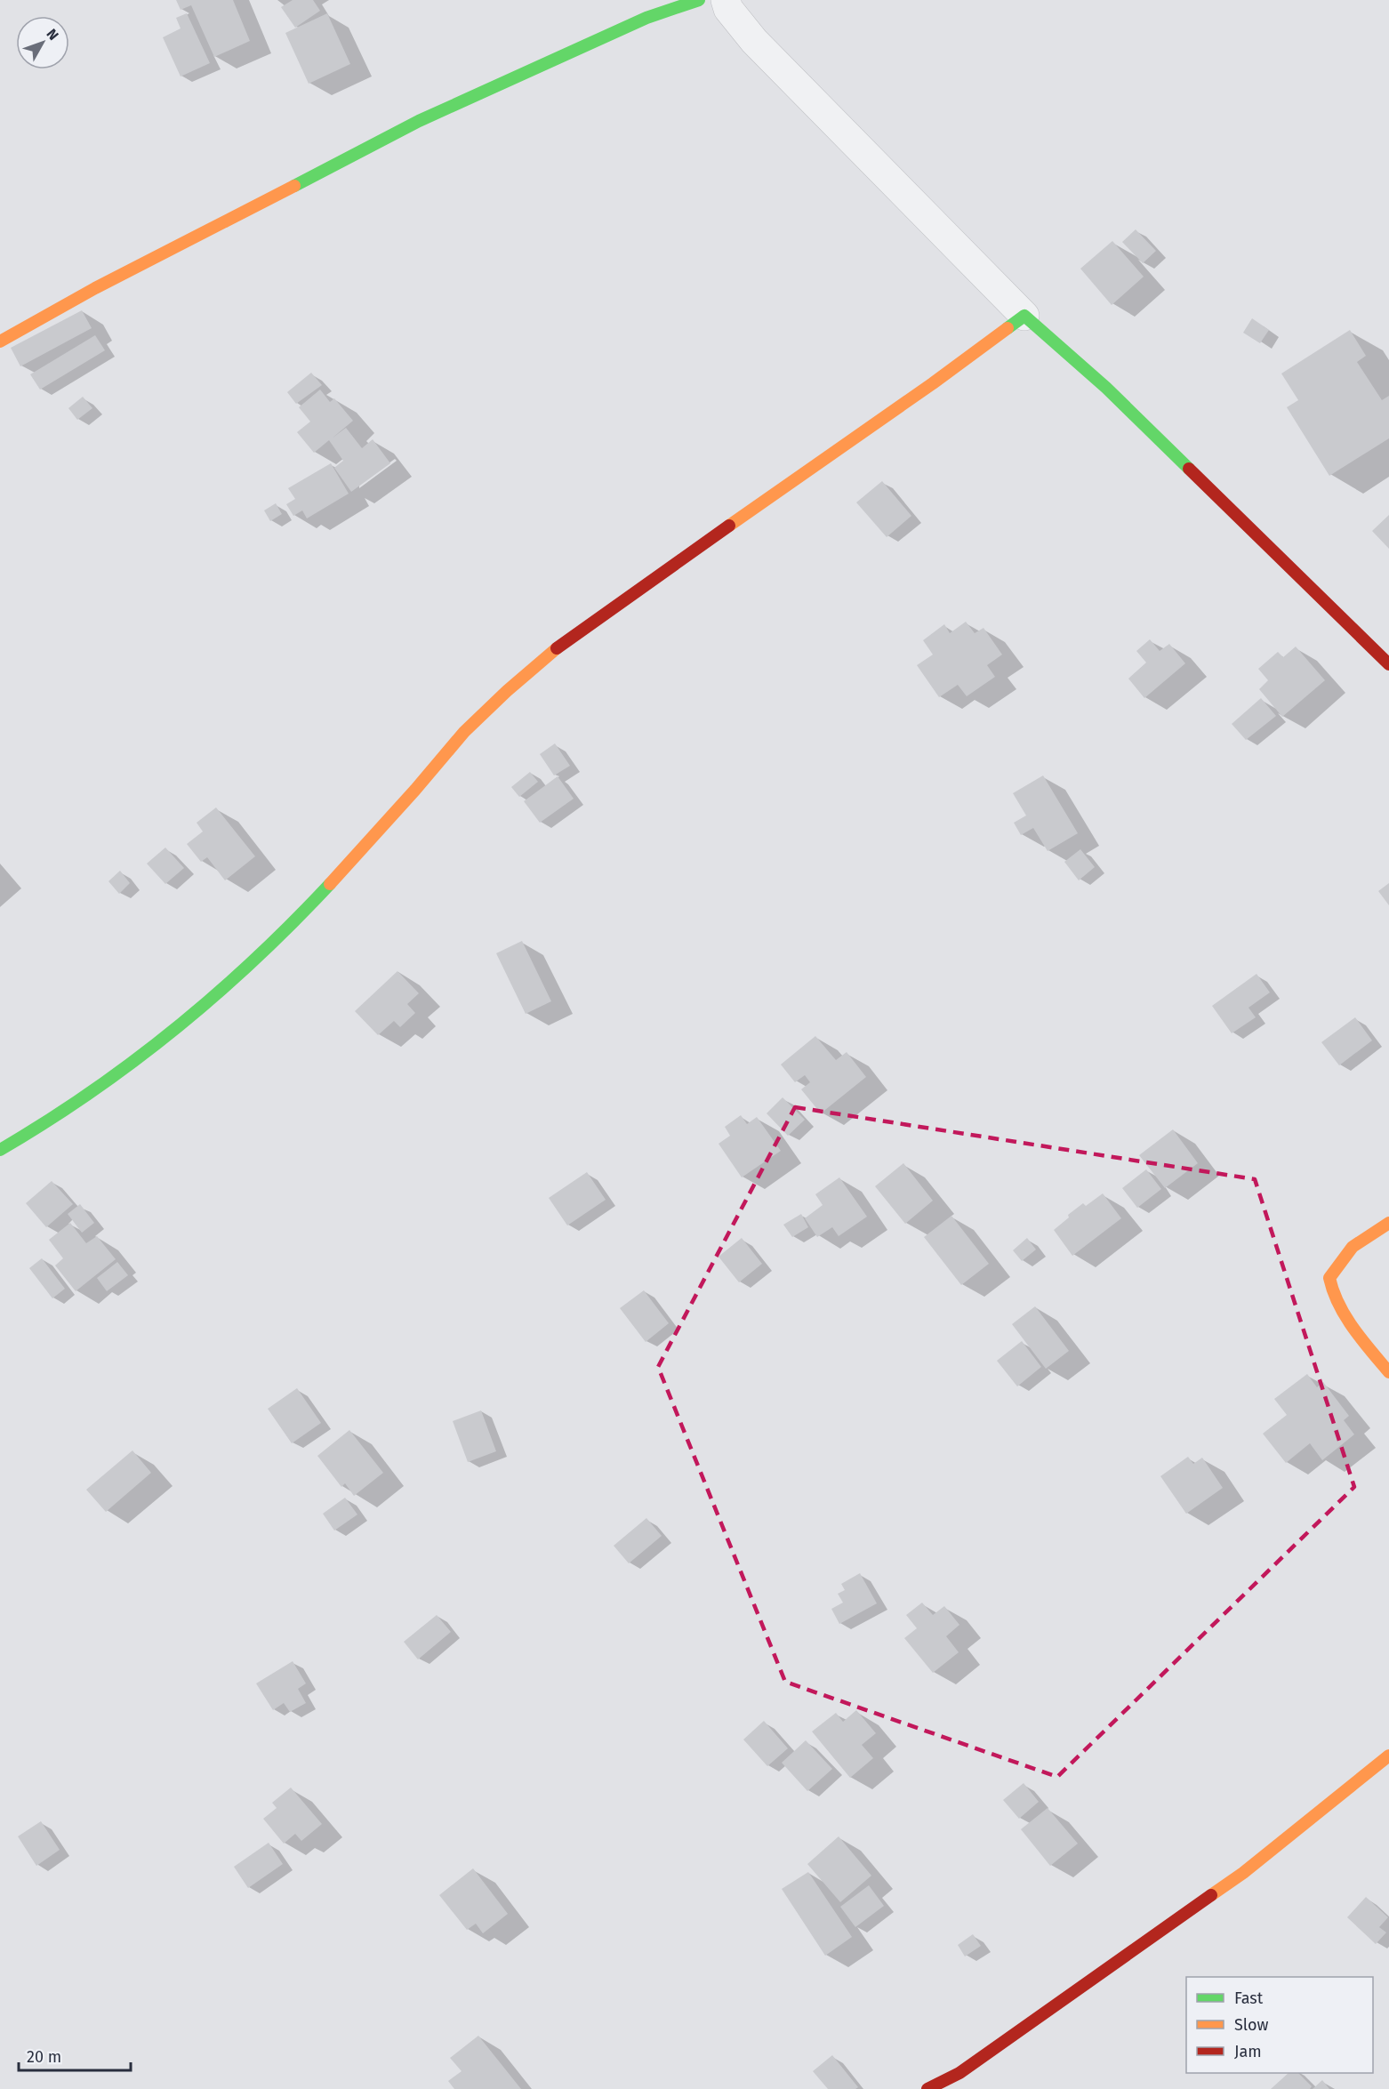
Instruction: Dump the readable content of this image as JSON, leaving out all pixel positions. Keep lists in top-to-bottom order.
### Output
{
  "legend": ["Fast", "Slow", "Jam"],
  "scale_bar": "20 m",
  "north": "top right"
}
